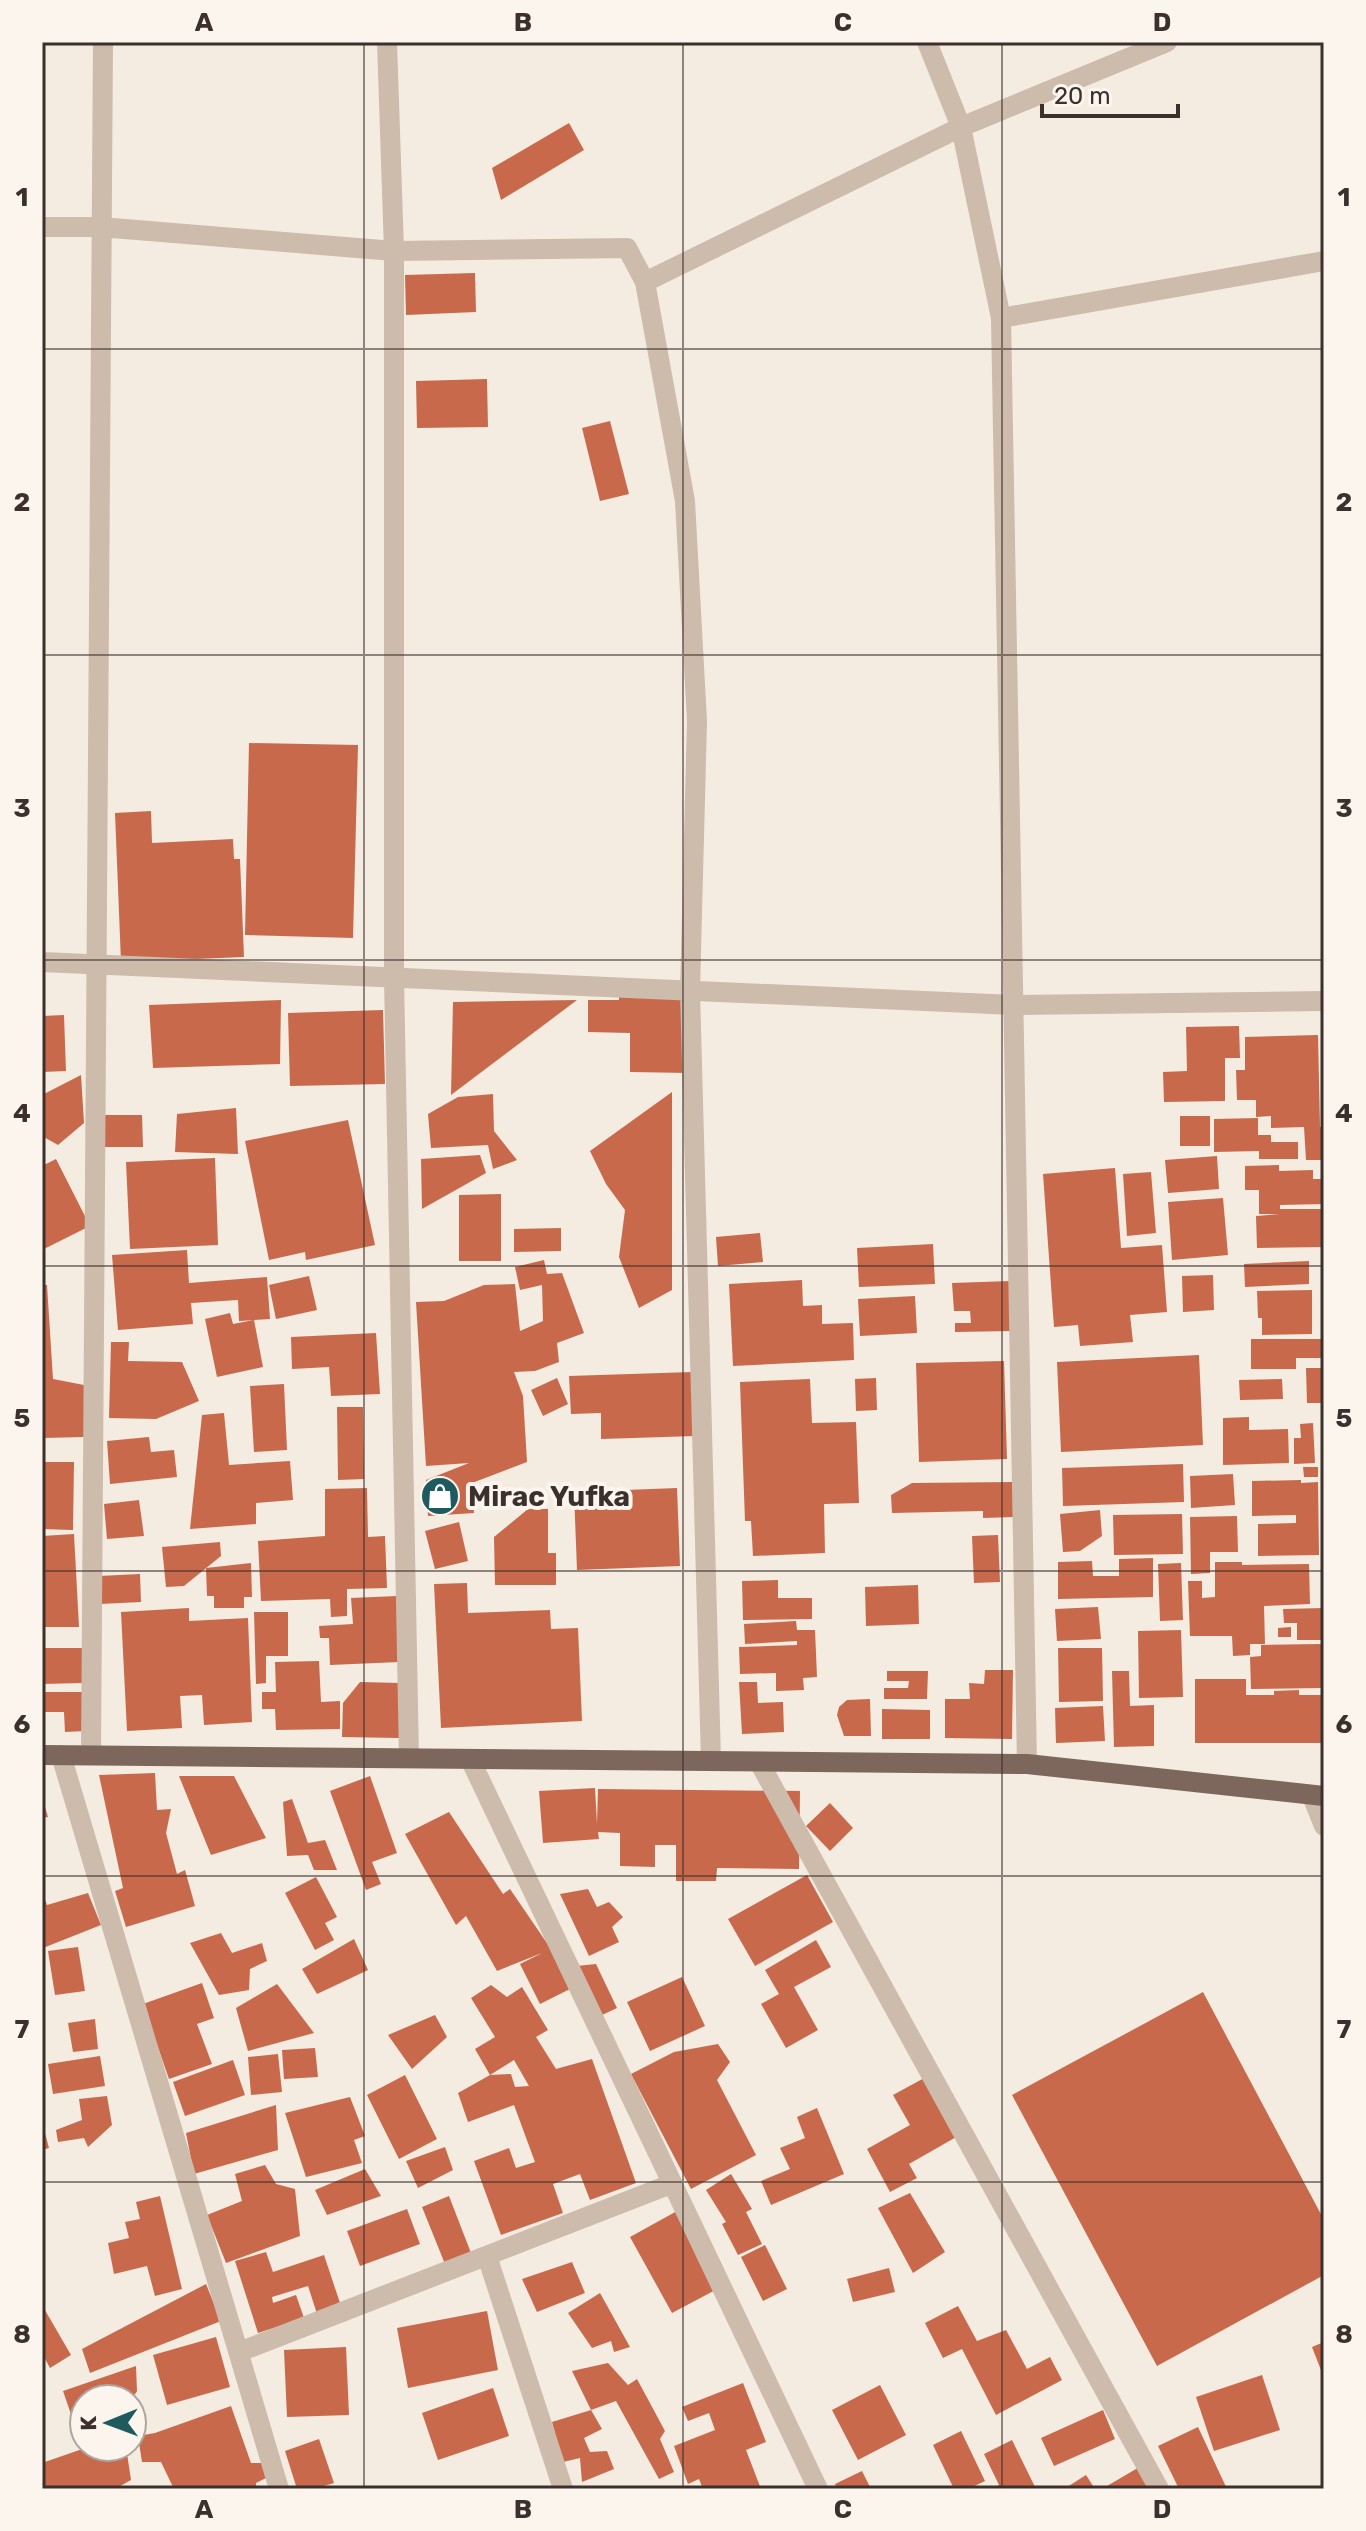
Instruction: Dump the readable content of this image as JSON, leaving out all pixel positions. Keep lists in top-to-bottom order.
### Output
{
  "places": {
    "shop": ["Mirac Yufka"]
  },
  "scale_bar": "20 m",
  "north": "left",
  "grid": {
    "columns": [
      "A",
      "B",
      "C",
      "D"
    ],
    "rows": [
      "1",
      "2",
      "3",
      "4",
      "5",
      "6",
      "7",
      "8"
    ]
  }
}
